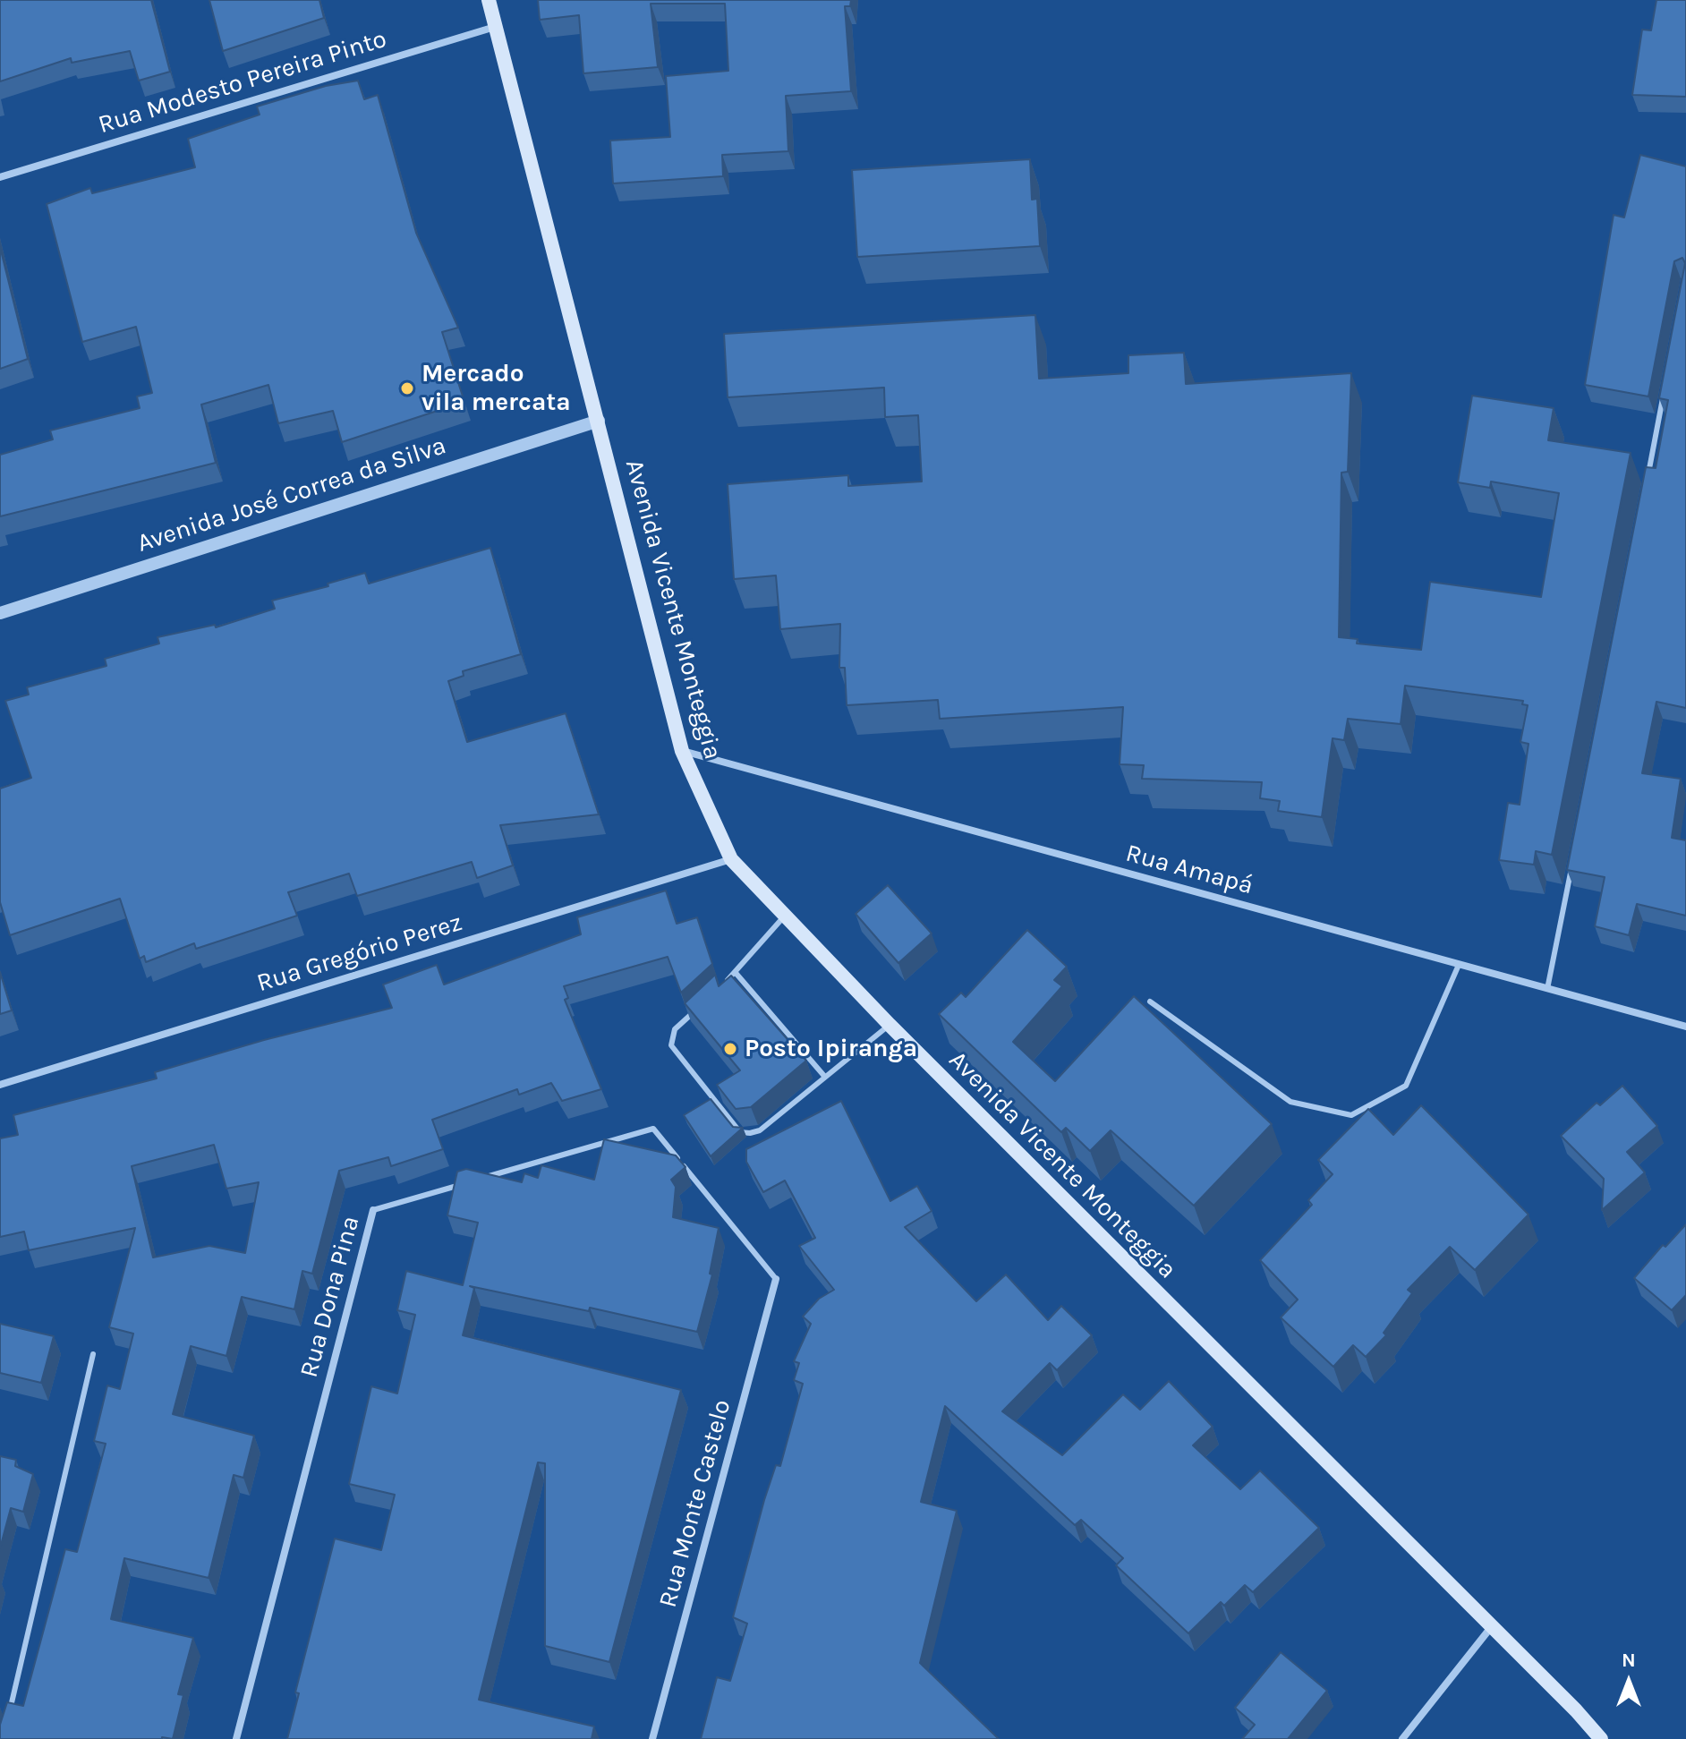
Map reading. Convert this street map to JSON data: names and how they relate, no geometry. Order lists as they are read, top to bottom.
{
  "streets": {
    "main road": ["Avenida Vicente Monteggia"],
    "street": [
      "Rua Modesto Pereira Pinto",
      "Avenida José Correa da Silva",
      "Rua Amapá",
      "Rua Gregório Perez",
      "Rua Dona Pina",
      "Rua Monte Castelo"
    ]
  },
  "crossings": [
    ["Rua Modesto Pereira Pinto", "Avenida Vicente Monteggia"],
    ["Avenida José Correa da Silva", "Avenida Vicente Monteggia"],
    ["Avenida Vicente Monteggia", "Rua Amapá"],
    ["Avenida Vicente Monteggia", "Rua Gregório Perez"]
  ],
  "places": ["Mercado vila mercata", "Posto Ipiranga"],
  "north": "top"
}
